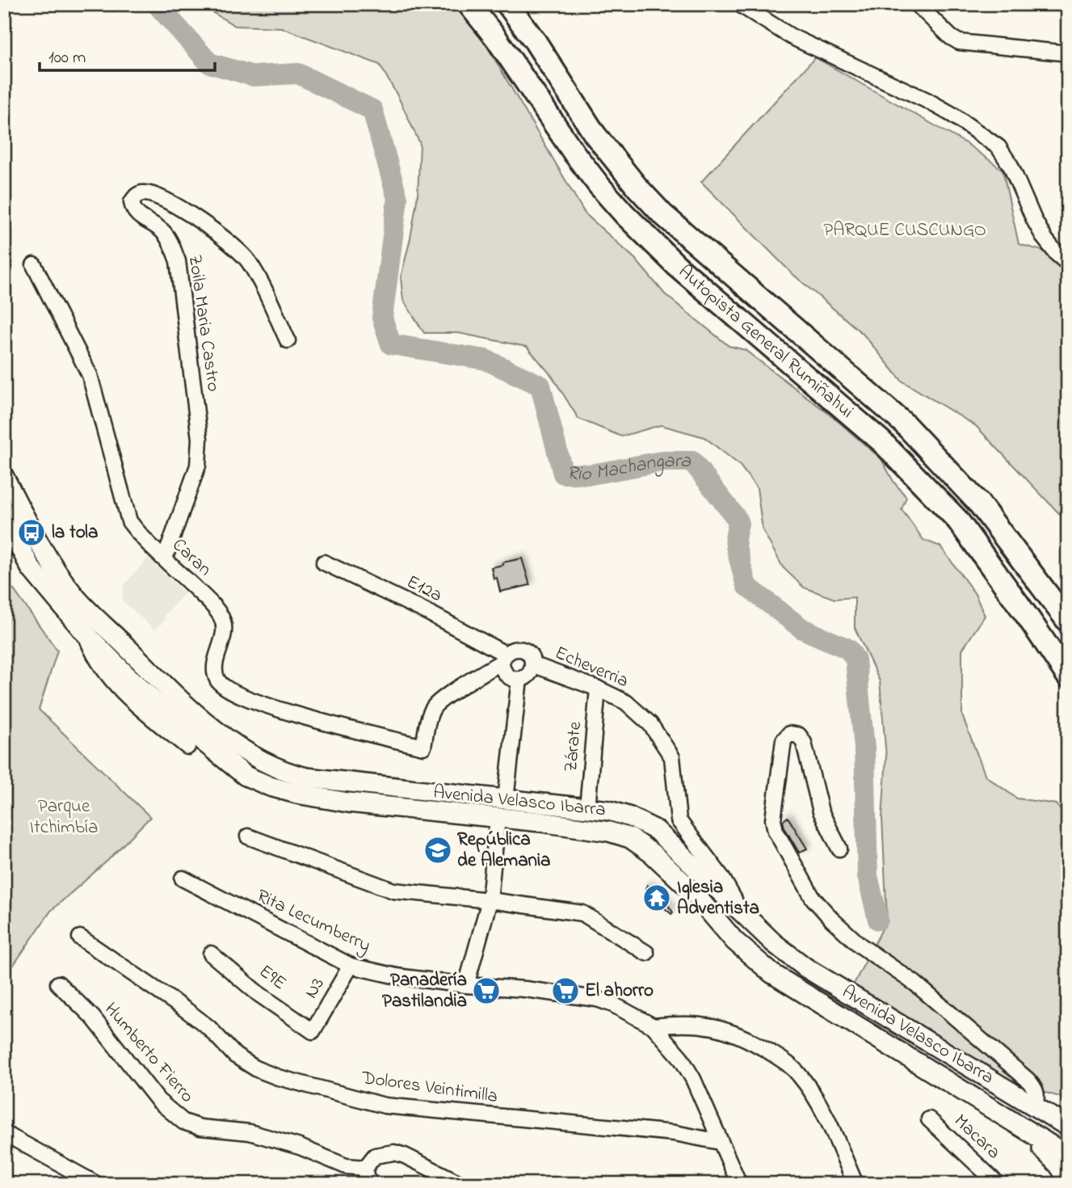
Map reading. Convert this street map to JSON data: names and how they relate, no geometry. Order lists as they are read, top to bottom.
{
  "streets": {
    "highway": ["Autopista General Rumiñahui"],
    "main road": ["Avenida Velasco Ibarra"],
    "street": [
      "Zoila Maria Castro",
      "Caran",
      "E12a",
      "Echeverria",
      "Zárate",
      "Rita Lecumberry",
      "E9E",
      "N3",
      "Humberto Fierro",
      "Dolores Veintimilla",
      "Macara"
    ]
  },
  "crossings": [
    ["Zoila Maria Castro", "Caran"],
    ["Caran", "E12a"],
    ["Caran", "Echeverria"],
    ["E12a", "Echeverria"],
    ["Echeverria", "Zárate"],
    ["Echeverria", "Avenida Velasco Ibarra"],
    ["Zárate", "Avenida Velasco Ibarra"],
    ["Rita Lecumberry", "N3"],
    ["Rita Lecumberry", "Dolores Veintimilla"],
    ["E9E", "N3"]
  ],
  "water": ["Rio Machangara"],
  "parks": ["PARQUE CUSCUNGO", "Parque Itchimbía"],
  "places": {
    "bus stop": ["la tola"],
    "school or university": ["República de Alemania"],
    "temple": ["Iglesia Adventista"],
    "supermarket": ["Panadería Pastilandia", "El ahorro"]
  },
  "scale_bar": "100 m"
}
